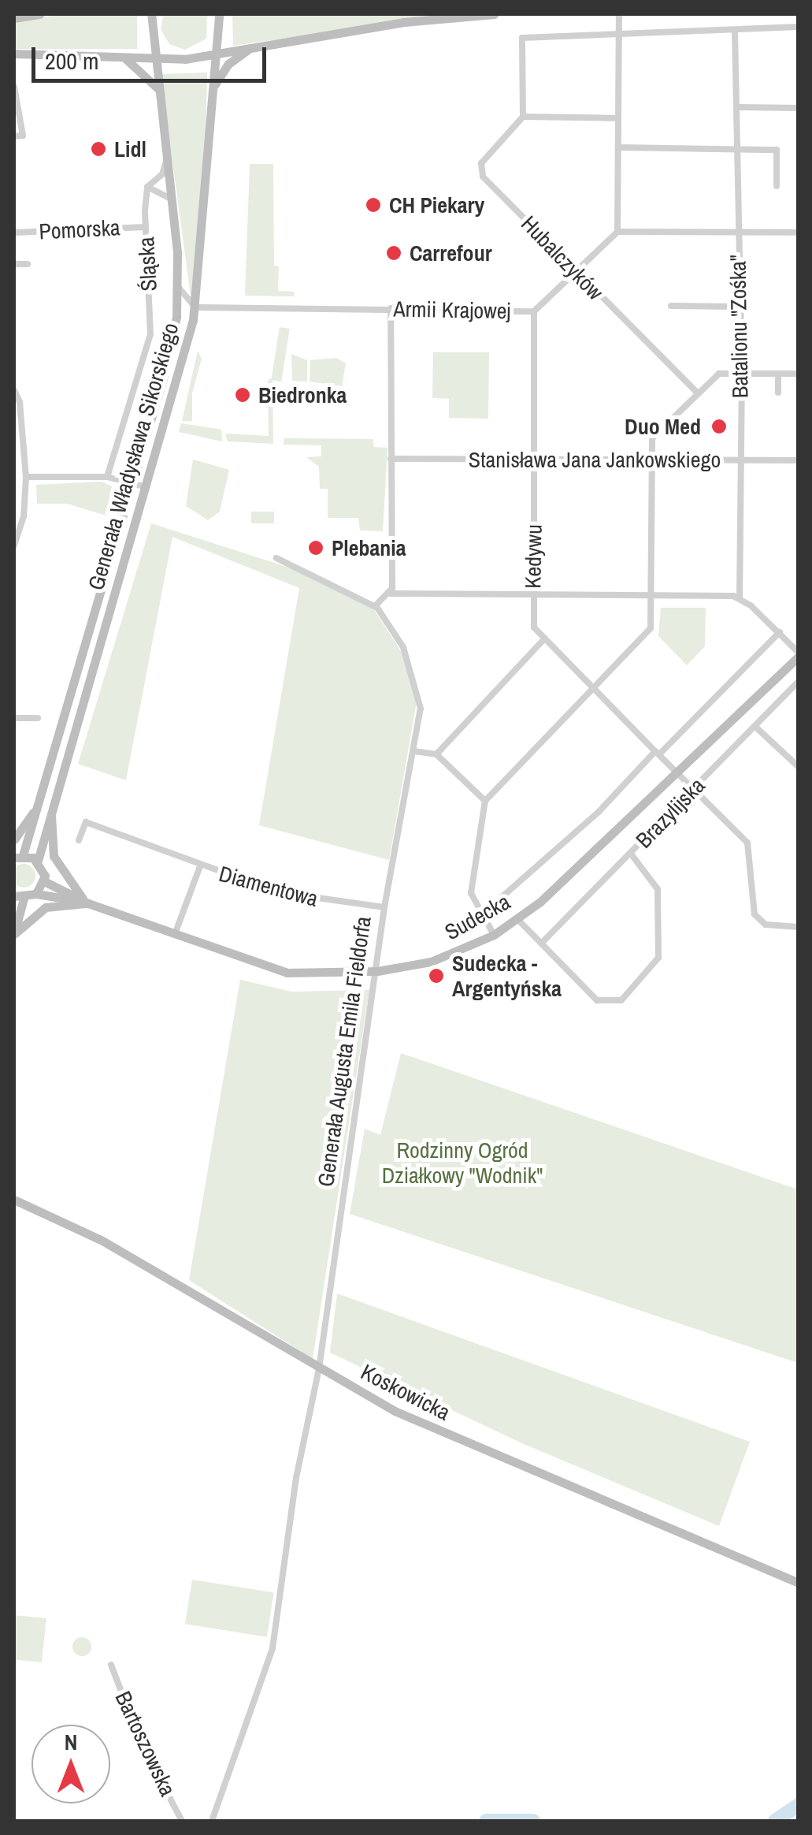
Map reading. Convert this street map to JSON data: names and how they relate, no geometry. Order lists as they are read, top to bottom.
{
  "streets": {
    "street": [
      "Pomorska",
      "Hubalczyków",
      "Śląska",
      "Armii Krajowej",
      "Batalionu \"Zośka\"",
      "Generała Władysława Sikorskiego",
      "Stanisława Jana Jankowskiego",
      "Kedywu",
      "Brazylijska",
      "Diamentowa",
      "Sudecka",
      "Generała Augusta Emila Fieldorfa",
      "Koskowicka",
      "Bartoszowska"
    ]
  },
  "crossings": [
    ["Pomorska", "Śląska"],
    ["Hubalczyków", "Armii Krajowej"],
    ["Śląska", "Generała Władysława Sikorskiego"],
    ["Armii Krajowej", "Generała Władysława Sikorskiego"],
    ["Armii Krajowej", "Kedywu"],
    ["Batalionu \"Zośka\"", "Stanisława Jana Jankowskiego"],
    ["Stanisława Jana Jankowskiego", "Kedywu"],
    ["Diamentowa", "Sudecka"],
    ["Diamentowa", "Generała Augusta Emila Fieldorfa"],
    ["Sudecka", "Generała Augusta Emila Fieldorfa"],
    ["Generała Augusta Emila Fieldorfa", "Koskowicka"]
  ],
  "parks": ["Rodzinny Ogród Działkowy \"Wodnik\""],
  "places": [
    "Lidl",
    "CH Piekary",
    "Carrefour",
    "Biedronka",
    "Duo Med",
    "Plebania",
    "Sudecka - Argentyńska"
  ],
  "scale_bar": "200 m",
  "north": "top"
}
